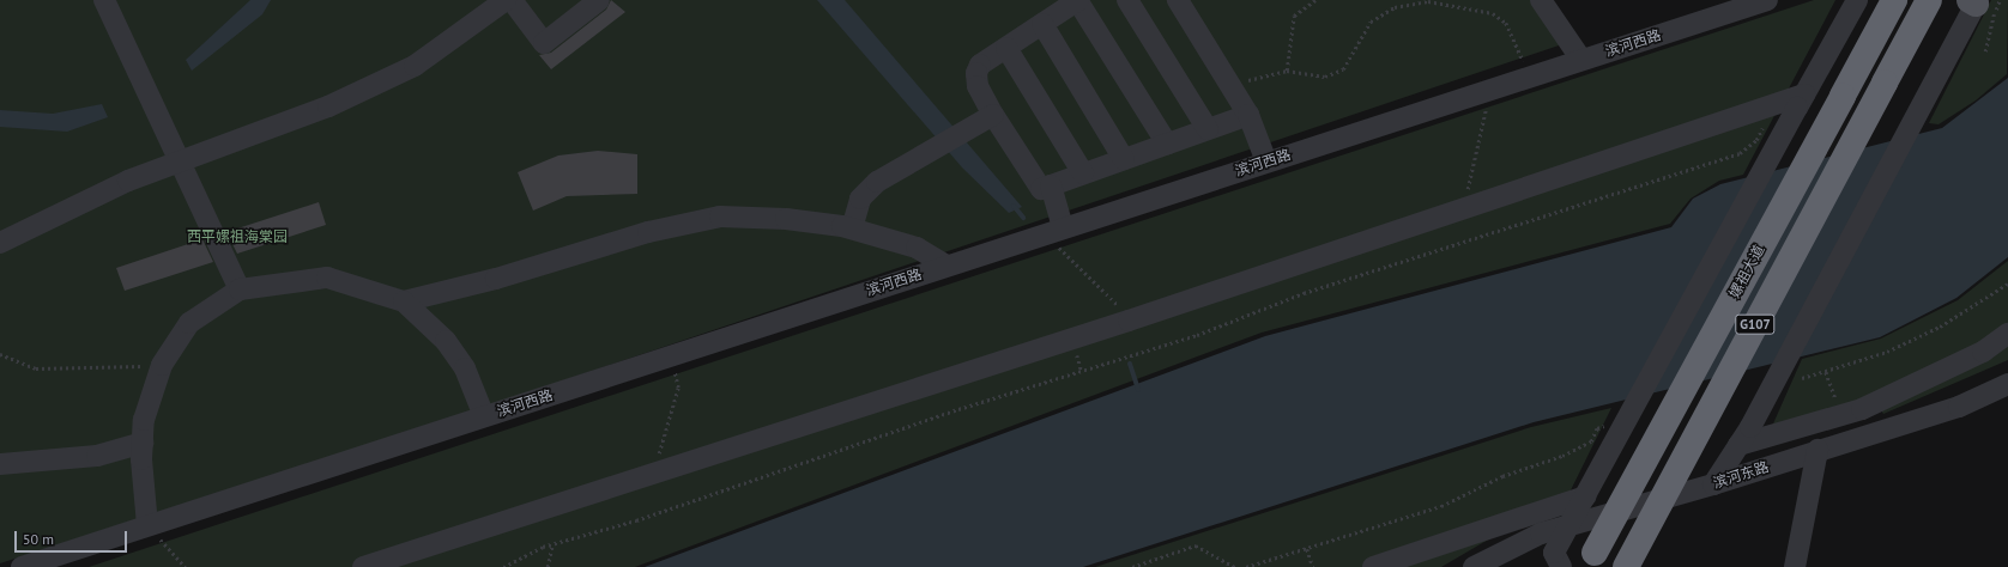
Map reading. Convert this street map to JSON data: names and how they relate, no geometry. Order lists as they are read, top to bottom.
{
  "streets": {
    "highway": ["嫘祖大道", "G107"],
    "street": ["滨河西路", "滨河东路"]
  },
  "parks": ["西平嫘祖海棠园"],
  "scale_bar": "50 m"
}
